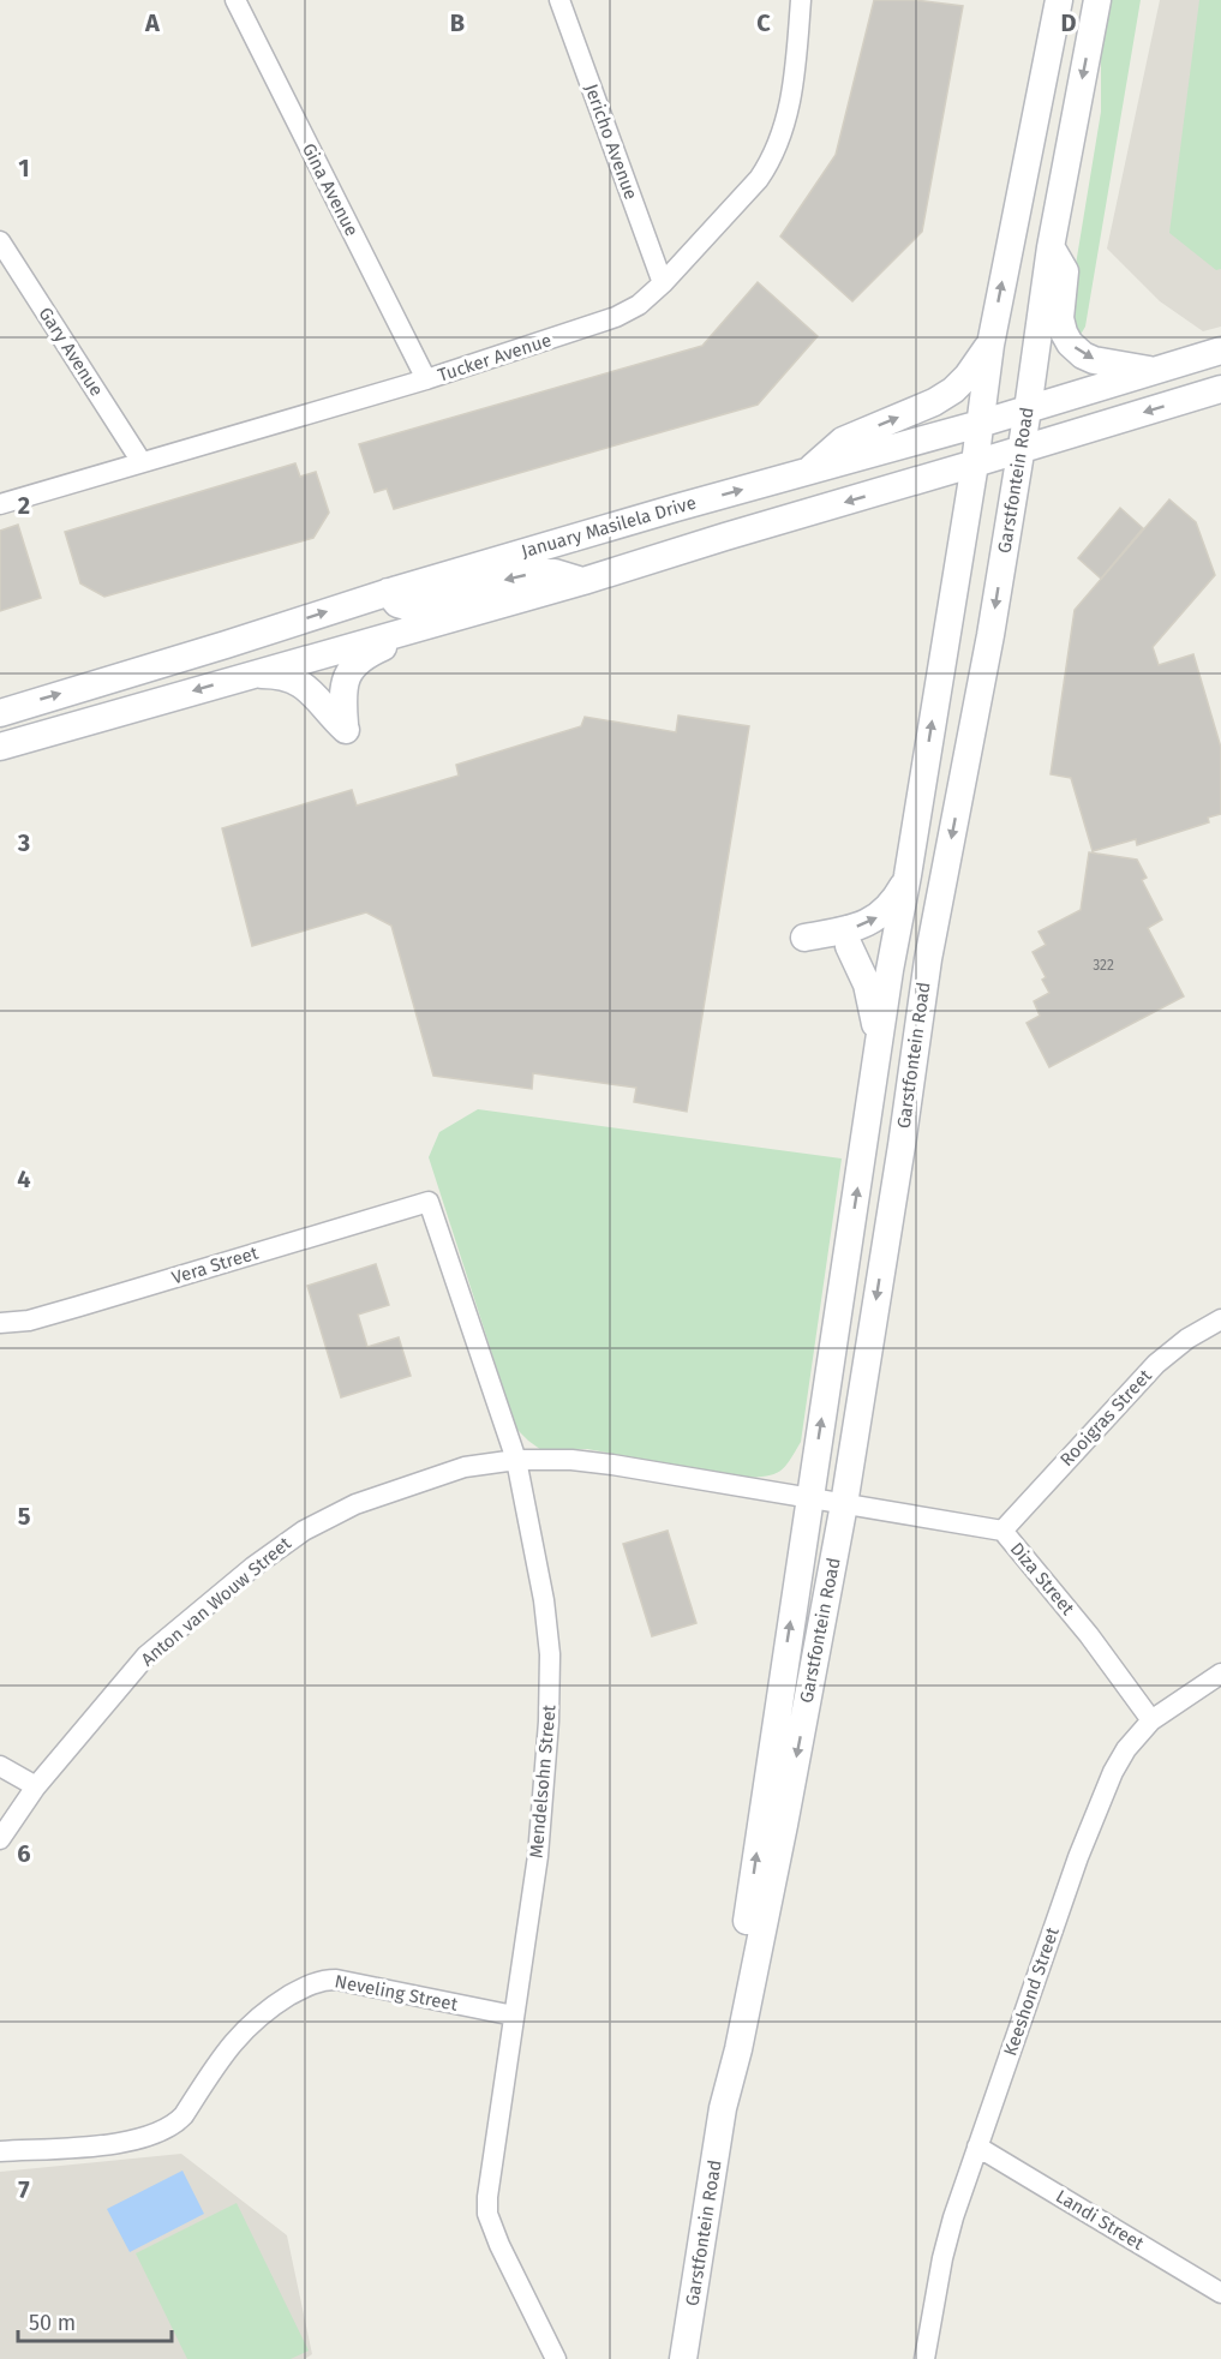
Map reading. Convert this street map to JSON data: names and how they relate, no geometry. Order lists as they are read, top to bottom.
{
  "streets": {
    "main road": ["Garstfontein Road", "January Masilela Drive"],
    "street": [
      "Jericho Avenue",
      "Gina Avenue",
      "Gary Avenue",
      "Tucker Avenue",
      "Vera Street",
      "Rooigras Street",
      "Diza Street",
      "Anton van Wouw Street",
      "Mendelsohn Street",
      "Keeshond Street",
      "Neveling Street",
      "Landi Street"
    ]
  },
  "crossings": [
    ["Jericho Avenue", "Tucker Avenue"],
    ["Gina Avenue", "Tucker Avenue"],
    ["Gary Avenue", "Tucker Avenue"],
    ["Garstfontein Road", "January Masilela Drive"],
    ["Garstfontein Road", "Diza Street"],
    ["Garstfontein Road", "Anton van Wouw Street"],
    ["Vera Street", "Mendelsohn Street"],
    ["Rooigras Street", "Diza Street"],
    ["Diza Street", "Anton van Wouw Street"],
    ["Diza Street", "Keeshond Street"],
    ["Anton van Wouw Street", "Mendelsohn Street"],
    ["Mendelsohn Street", "Neveling Street"],
    ["Keeshond Street", "Landi Street"]
  ],
  "house_numbers": ["322"],
  "scale_bar": "50 m",
  "grid": {
    "columns": [
      "A",
      "B",
      "C",
      "D"
    ],
    "rows": [
      "1",
      "2",
      "3",
      "4",
      "5",
      "6",
      "7"
    ]
  }
}
